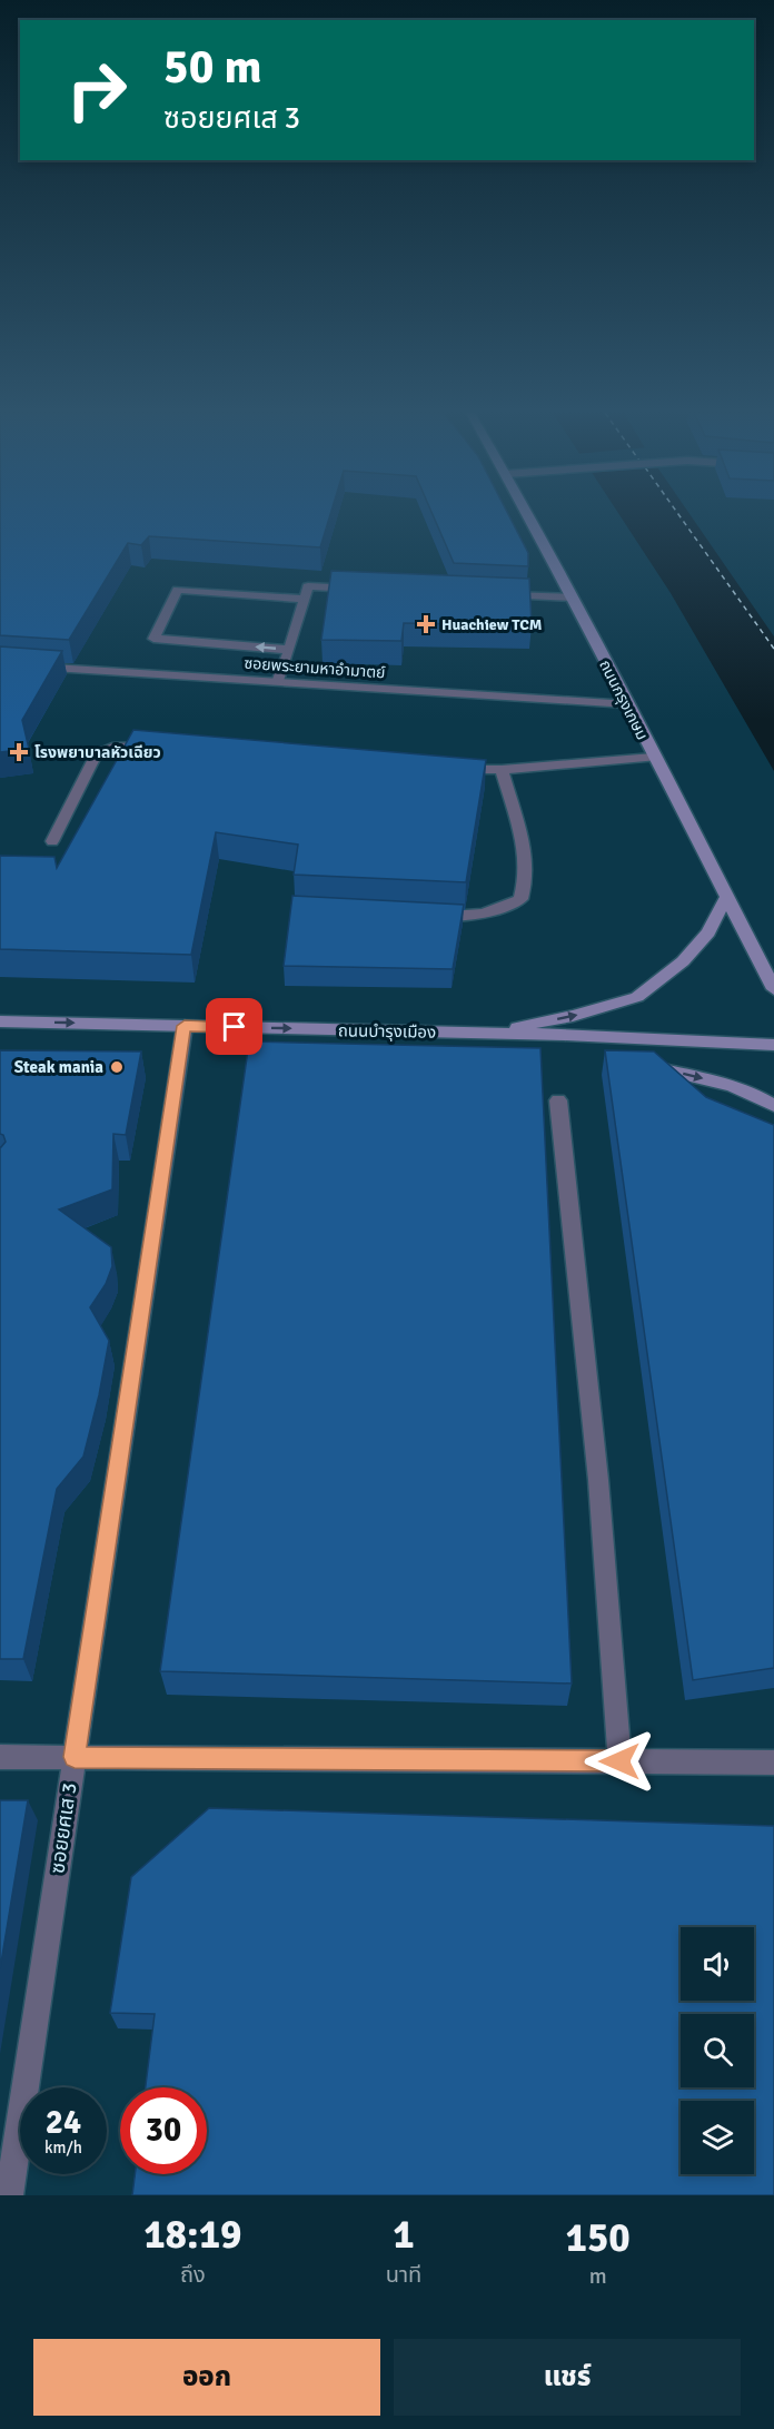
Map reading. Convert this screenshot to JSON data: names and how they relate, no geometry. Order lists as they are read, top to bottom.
{
  "streets": {
    "main road": ["ถนนกรุงเกษม", "ถนนบำรุงเมือง"],
    "street": ["ซอยพระยามหาอำมาตย์", "ซอยยศเส 3"]
  },
  "crossings": [
    ["ซอยพระยามหาอำมาตย์", "ถนนกรุงเกษม"],
    ["ถนนบำรุงเมือง", "ซอยยศเส 3"]
  ],
  "one_way": ["ถนนบำรุงเมือง"],
  "places": {
    "health": ["Huachiew TCM", "โรงพยาบาลหัวเฉียว"],
    "other": ["Steak mania"]
  },
  "page": {
    "turn": ["50 m", "ซอยยศเส 3"],
    "speed": "24 km/h",
    "limit": "30",
    "eta": [
      "18:19",
      "ถึง",
      "1",
      "นาที",
      "150",
      "m"
    ],
    "buttons": ["ออก", "แชร์"]
  }
}
